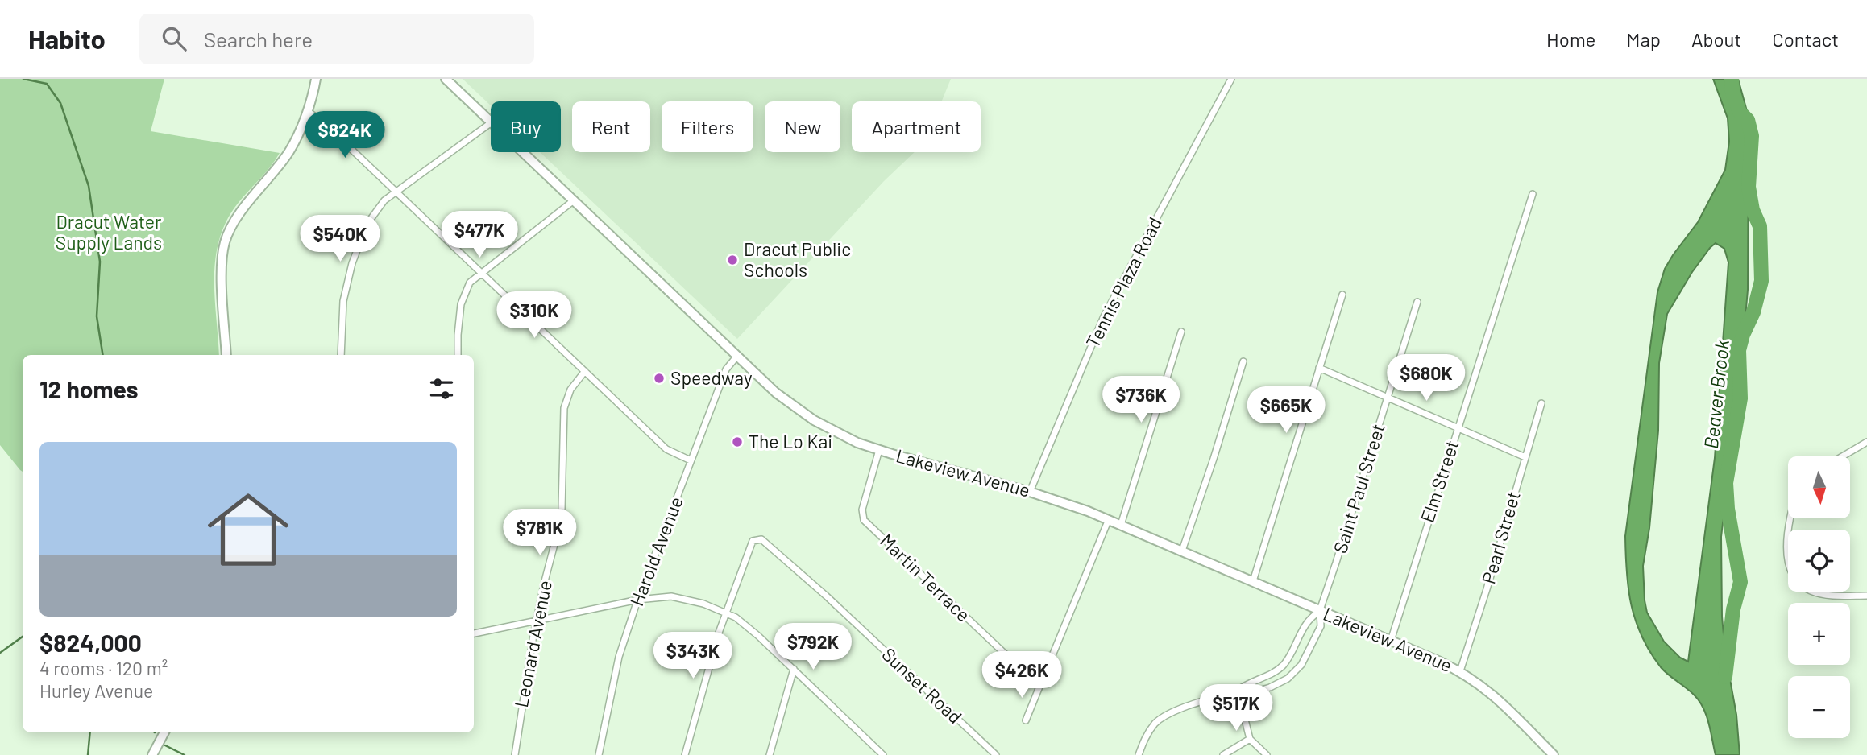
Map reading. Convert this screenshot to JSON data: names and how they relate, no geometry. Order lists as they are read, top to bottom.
{
  "streets": {
    "main road": ["Lakeview Avenue"],
    "street": [
      "Tennis Plaza Road",
      "Elm Street",
      "Saint Paul Street",
      "Pearl Street",
      "Harold Avenue",
      "Martin Terrace",
      "Leonard Avenue",
      "Sunset Road"
    ]
  },
  "crossings": [
    ["Tennis Plaza Road", "Lakeview Avenue"],
    ["Lakeview Avenue", "Elm Street"],
    ["Lakeview Avenue", "Saint Paul Street"],
    ["Lakeview Avenue", "Pearl Street"],
    ["Lakeview Avenue", "Harold Avenue"],
    ["Lakeview Avenue", "Martin Terrace"]
  ],
  "water": ["Beaver Brook"],
  "parks": ["Dracut Water Supply Lands"],
  "places": ["Dracut Public Schools", "Speedway", "The Lo Kai"],
  "north": "bottom",
  "page": {
    "header": "Habito",
    "search": "Search here",
    "nav": [
      "Home",
      "Map",
      "About",
      "Contact"
    ],
    "chip": [
      "Buy",
      "Rent",
      "Filters",
      "New",
      "Apartment"
    ],
    "price": [
      "$824K",
      "$477K",
      "$540K",
      "$310K",
      "$680K",
      "$736K",
      "$665K",
      "$781K",
      "$792K",
      "$343K",
      "$426K",
      "$517K"
    ],
    "heading": "12 homes",
    "list": [
      {
        "name": "$824,000",
        "note": "4 rooms · 120 m² · Hurley Avenue"
      }
    ],
    "map_buttons": ["+", "−"]
  }
}
